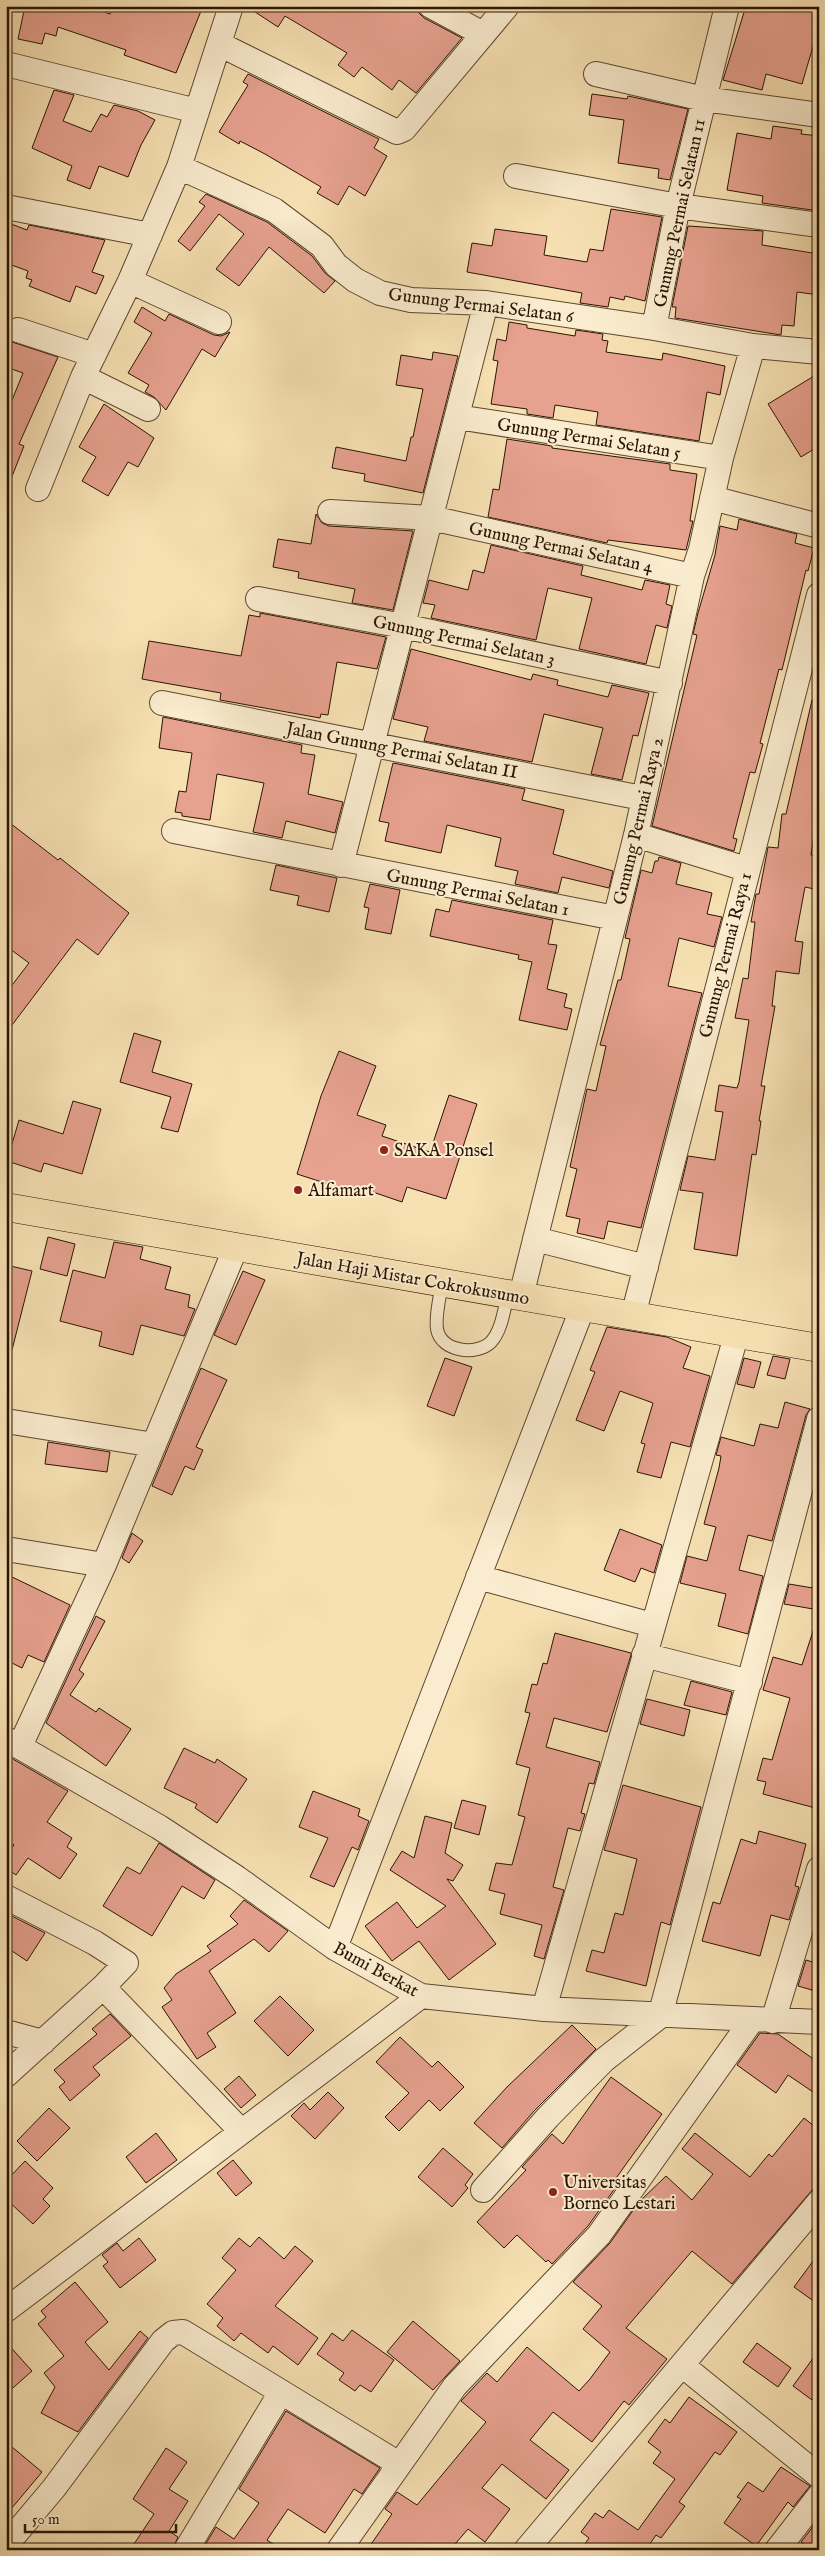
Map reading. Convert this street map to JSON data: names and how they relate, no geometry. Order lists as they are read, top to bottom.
{
  "streets": {
    "main road": ["Jalan Haji Mistar Cokrokusumo"],
    "street": [
      "Gunung Permai Selatan 11",
      "Gunung Permai Selatan 6",
      "Gunung Permai Selatan 5",
      "Gunung Permai Selatan 4",
      "Gunung Permai Selatan 3",
      "Jalan Gunung Permai Selatan II",
      "Gunung Permai Raya 2",
      "Gunung Permai Selatan 1",
      "Gunung Permai Raya 1",
      "Bumi Berkat"
    ]
  },
  "crossings": [
    ["Gunung Permai Selatan 11", "Gunung Permai Selatan 6"],
    ["Gunung Permai Selatan 6", "Gunung Permai Raya 2"],
    ["Gunung Permai Selatan 5", "Gunung Permai Raya 2"],
    ["Gunung Permai Selatan 4", "Gunung Permai Raya 2"],
    ["Gunung Permai Selatan 3", "Gunung Permai Raya 2"],
    ["Jalan Gunung Permai Selatan II", "Gunung Permai Raya 2"],
    ["Gunung Permai Raya 2", "Gunung Permai Selatan 1"],
    ["Gunung Permai Raya 2", "Jalan Haji Mistar Cokrokusumo"],
    ["Gunung Permai Raya 1", "Jalan Haji Mistar Cokrokusumo"]
  ],
  "places": ["SAKA Ponsel", "Alfamart", "Universitas Borneo Lestari"],
  "scale_bar": "50 m"
}
